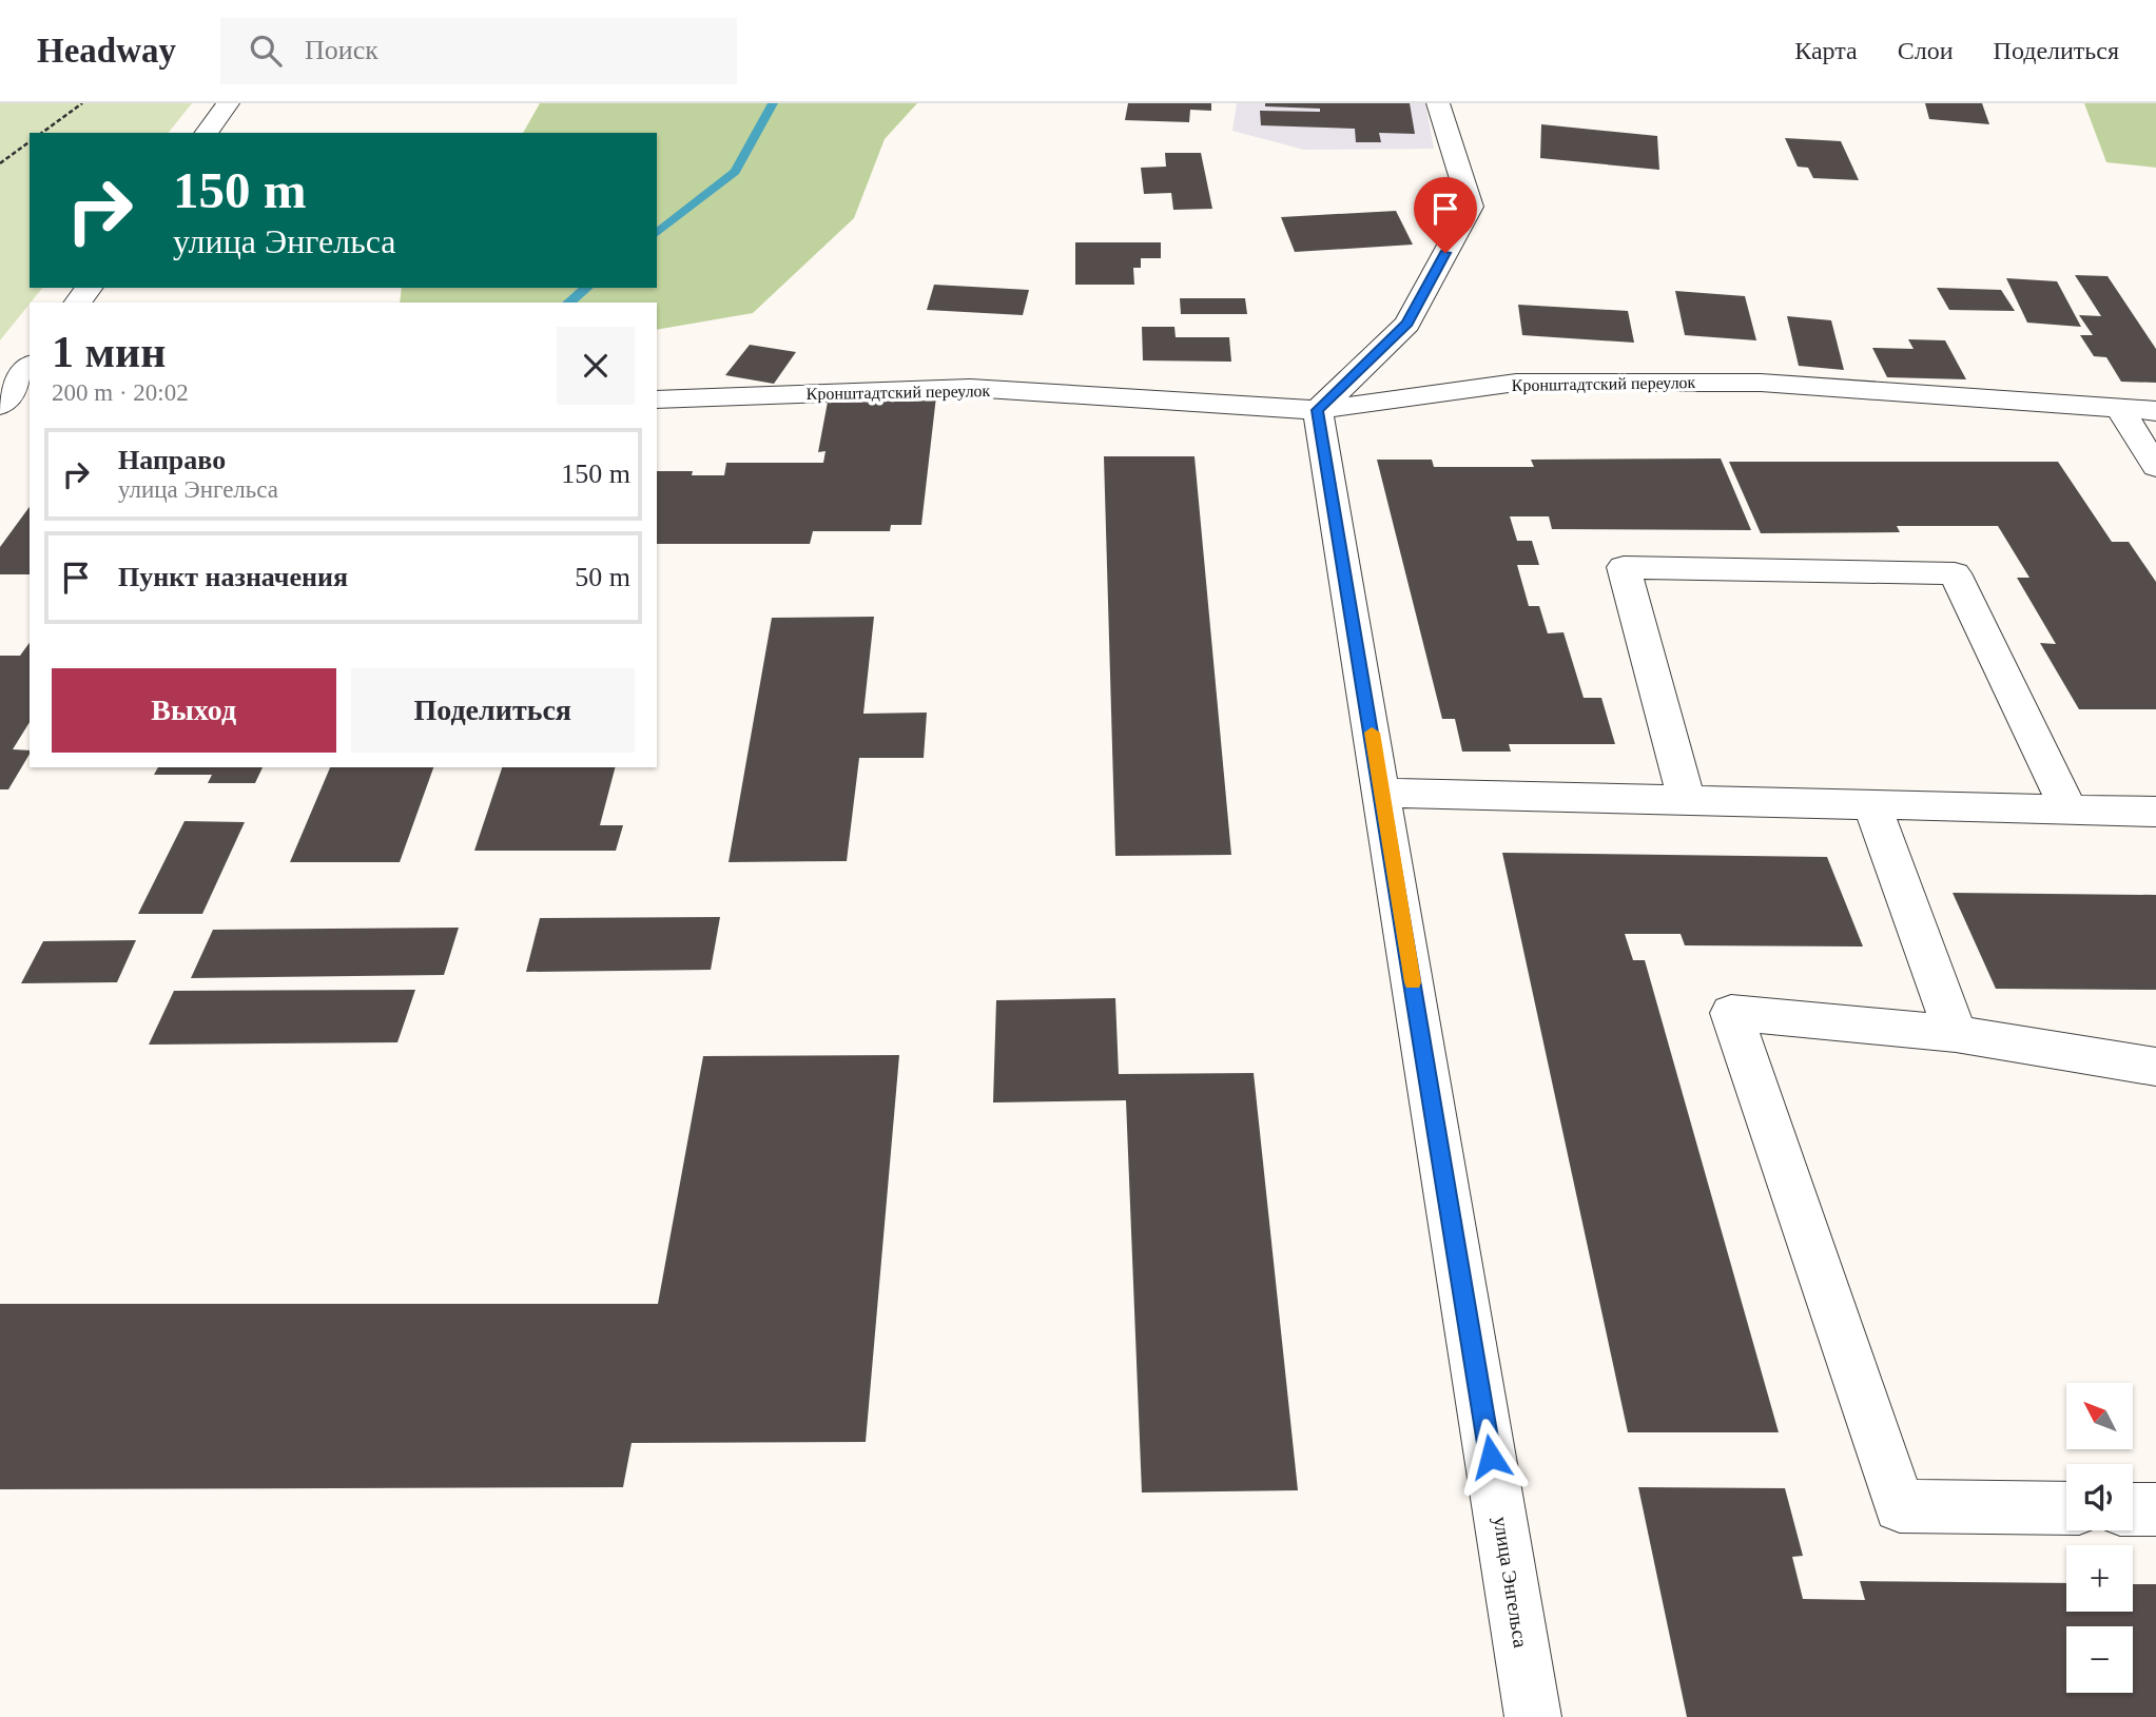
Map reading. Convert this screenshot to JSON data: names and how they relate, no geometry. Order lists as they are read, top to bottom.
{
  "streets": {
    "street": ["Кронштадтский переулок", "улица Энгельса"]
  },
  "crossings": [
    ["Кронштадтский переулок", "улица Энгельса"]
  ],
  "north": "top left",
  "page": {
    "header": "Headway",
    "search": "Поиск",
    "nav": ["Карта", "Слои", "Поделиться"],
    "turn": ["150 m", "улица Энгельса"],
    "heading": ["1 мин", "200 m · 20:02"],
    "list": [
      {
        "name": "Направо",
        "note": "улица Энгельса",
        "value": "150 m"
      },
      {
        "name": "Пункт назначения",
        "value": "50 m"
      }
    ],
    "buttons": ["Выход", "Поделиться"],
    "map_buttons": ["+", "−"]
  }
}
